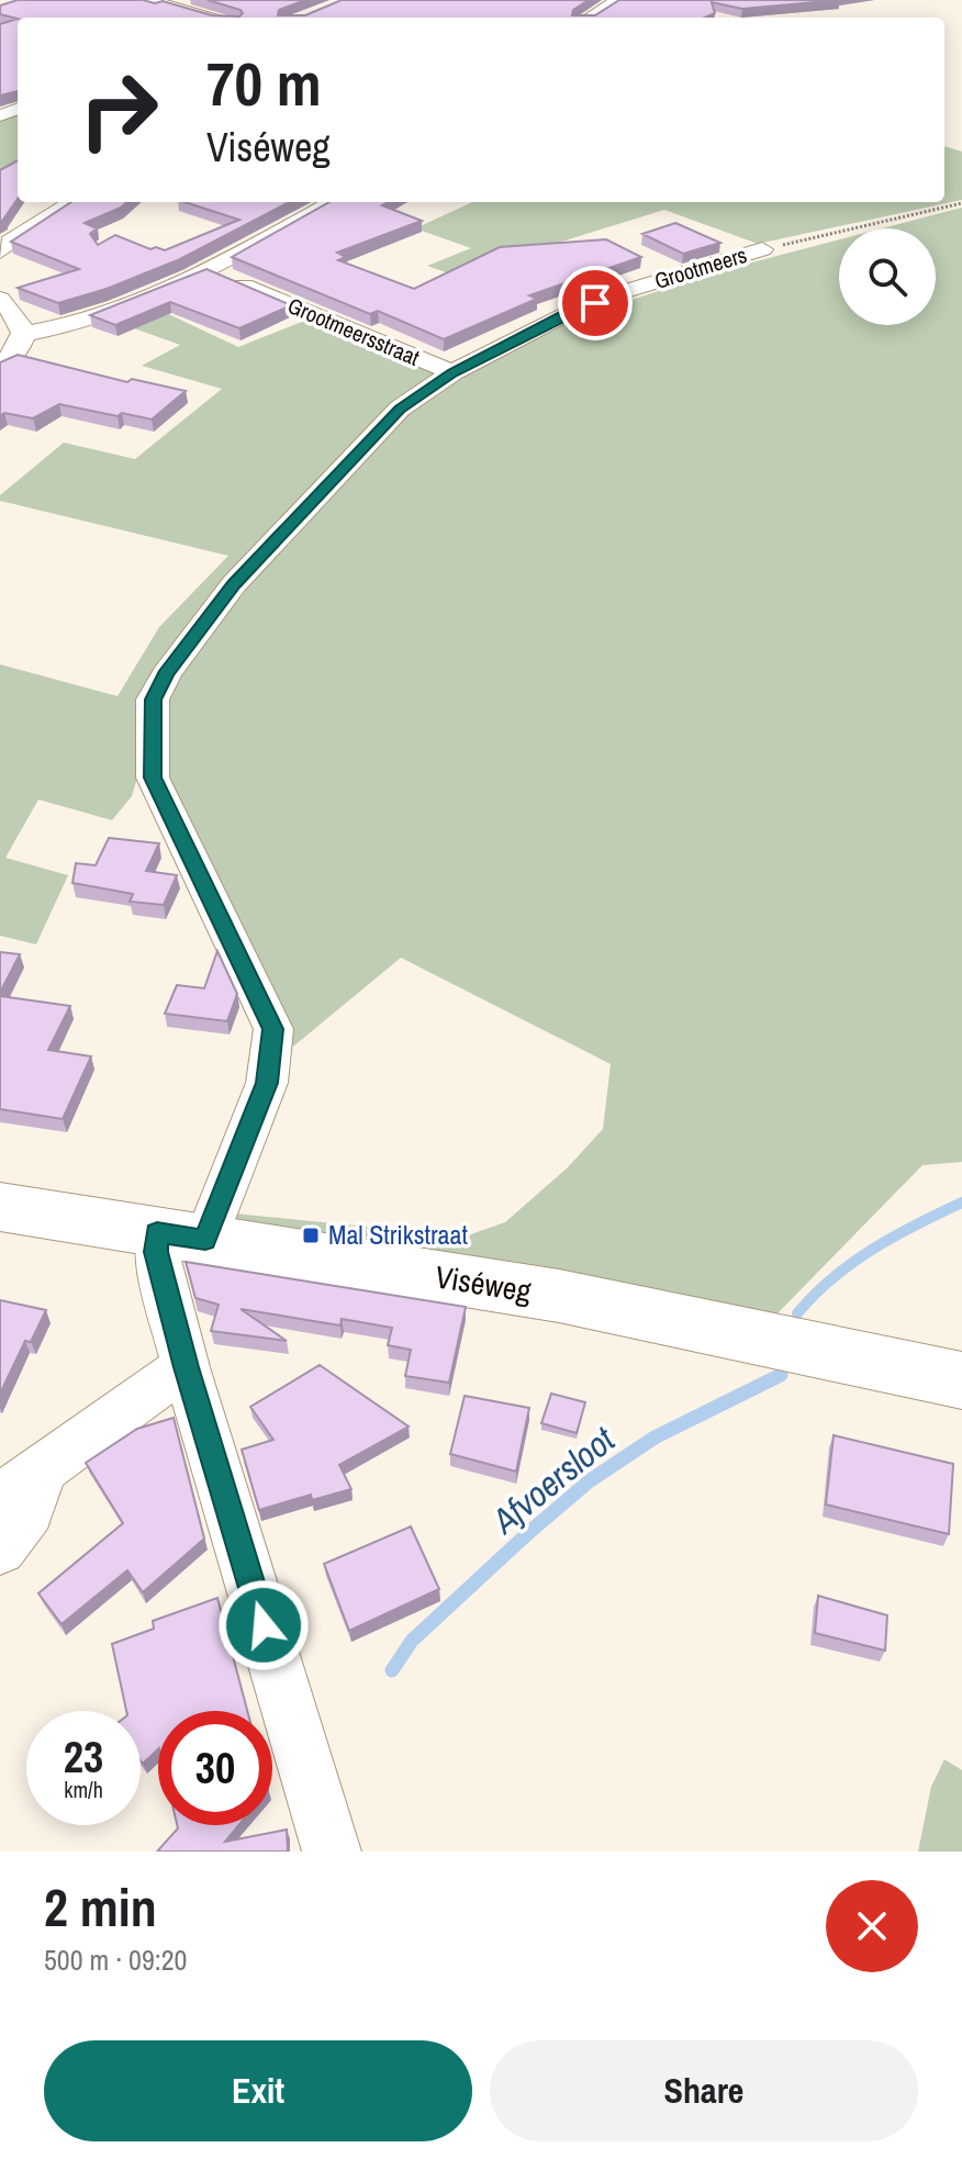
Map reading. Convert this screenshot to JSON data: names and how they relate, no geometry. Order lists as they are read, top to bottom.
{
  "streets": {
    "main road": ["Viséweg"],
    "street": ["Grootmeers", "Grootmeersstraat"]
  },
  "crossings": [
    ["Grootmeers", "Grootmeersstraat"],
    ["Grootmeers", "Viséweg"]
  ],
  "water": ["Afvoersloot"],
  "places": {
    "transit": ["Mal Strikstraat"]
  },
  "page": {
    "turn": ["70 m", "Viséweg"],
    "speed": "23 km/h",
    "limit": "30",
    "heading": ["2 min", "500 m · 09:20"],
    "buttons": ["Exit", "Share"]
  }
}
